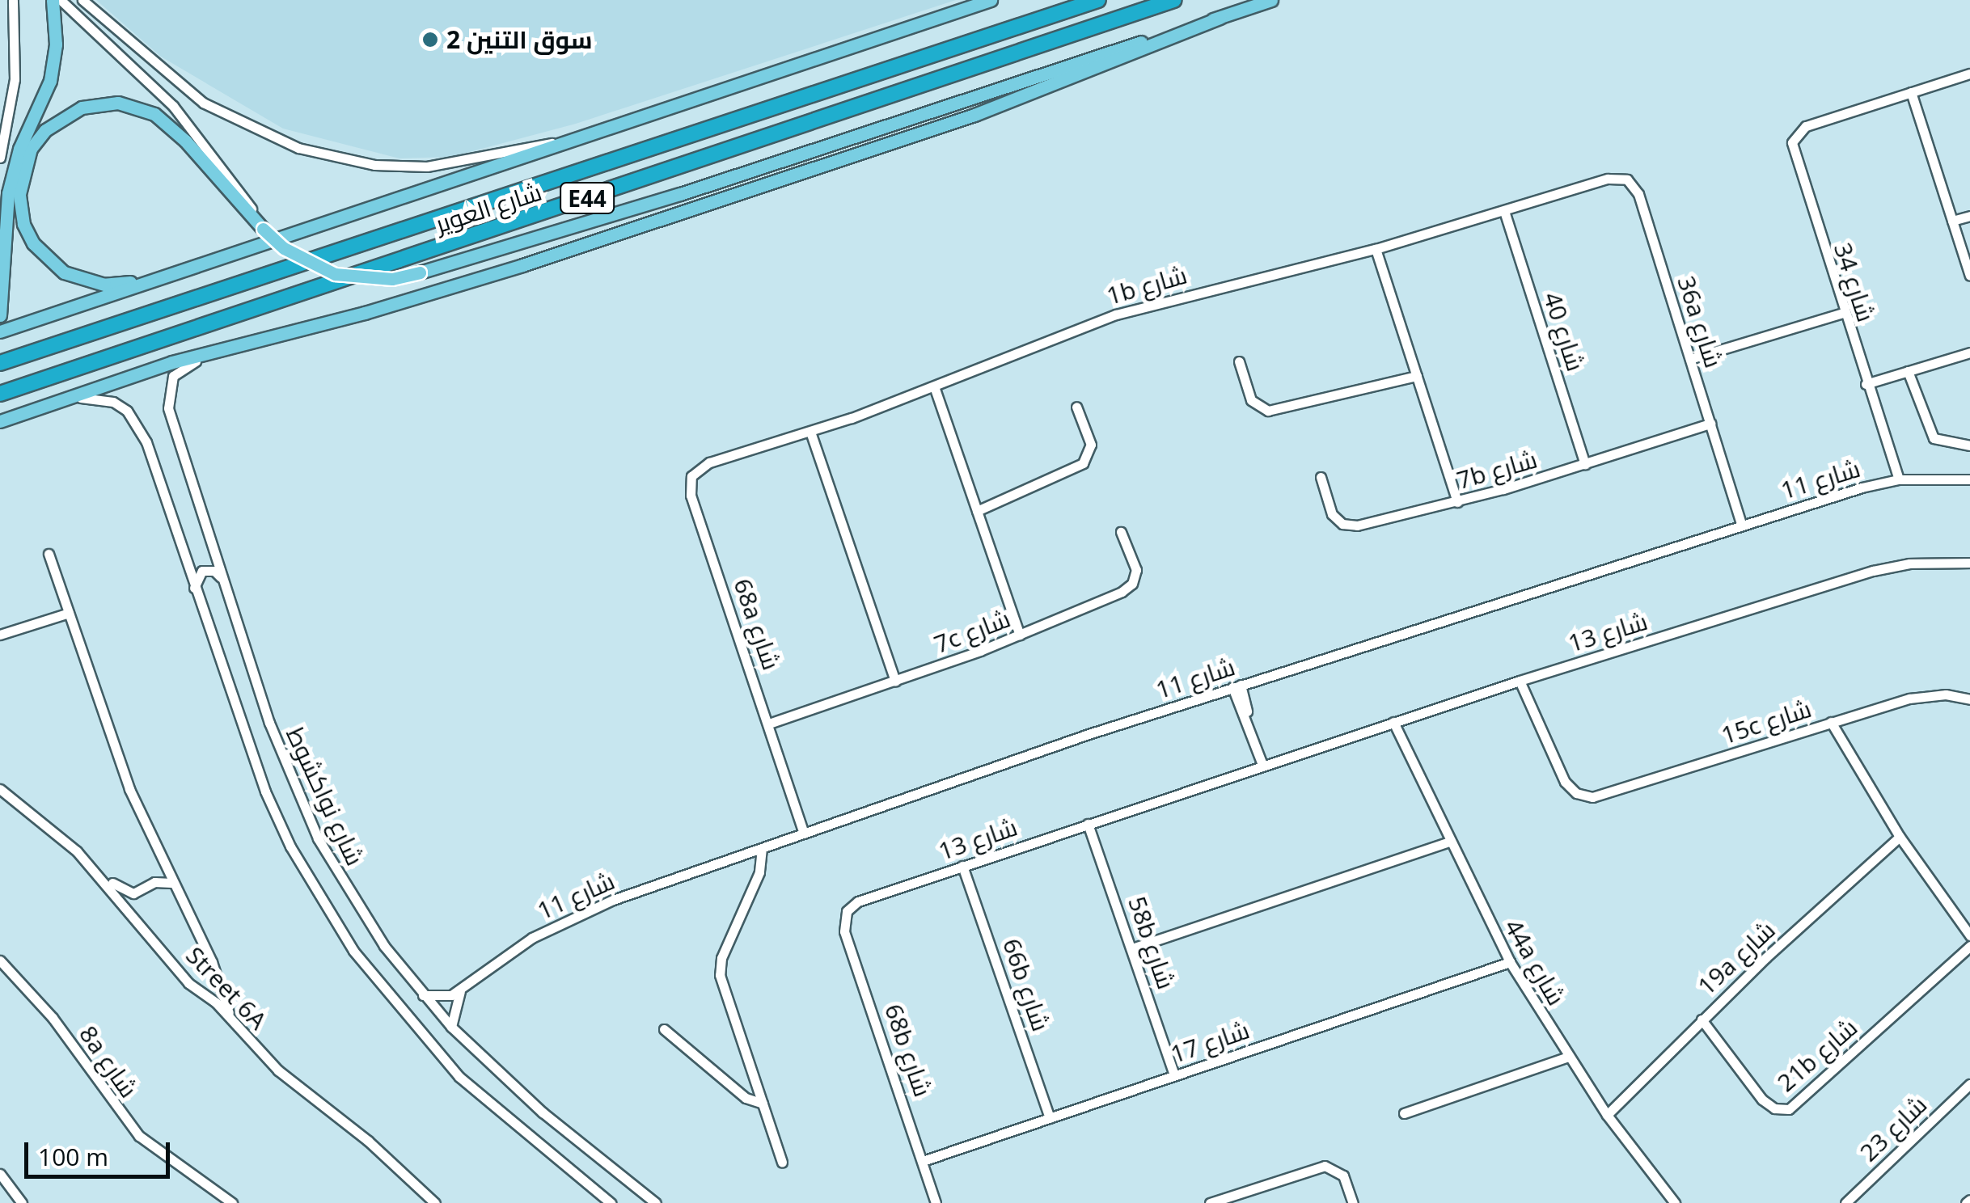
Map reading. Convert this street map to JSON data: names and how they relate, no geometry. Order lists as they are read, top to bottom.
{
  "streets": {
    "highway": ["E44", "شارع العوير"],
    "street": [
      "شارع 34",
      "1b شارع",
      "36a شارع",
      "شارع 40",
      "7b شارع",
      "شارع 11",
      "68a شارع",
      "7c شارع",
      "شارع 13",
      "15c شارع",
      "شارع نواكشوط",
      "58b شارع",
      "19a شارع",
      "44a شارع",
      "66b شارع",
      "Street 6A",
      "شارع 17",
      "68b شارع",
      "21b شارع",
      "8a شارع",
      "شارع 23"
    ]
  },
  "crossings": [
    ["شارع 34", "شارع 11"],
    ["1b شارع", "36a شارع"],
    ["1b شارع", "شارع 40"],
    ["1b شارع", "68a شارع"],
    ["36a شارع", "7b شارع"],
    ["36a شارع", "شارع 11"],
    ["شارع 40", "7b شارع"],
    ["شارع 11", "68a شارع"],
    ["شارع 11", "شارع نواكشوط"],
    ["68a شارع", "7c شارع"],
    ["شارع 13", "15c شارع"],
    ["شارع 13", "58b شارع"],
    ["شارع 13", "44a شارع"],
    ["شارع 13", "66b شارع"],
    ["شارع 13", "68b شارع"],
    ["58b شارع", "شارع 17"],
    ["19a شارع", "44a شارع"],
    ["19a شارع", "21b شارع"],
    ["44a شارع", "شارع 17"],
    ["66b شارع", "شارع 17"],
    ["شارع 17", "68b شارع"]
  ],
  "places": ["سوق التنين 2"],
  "scale_bar": "100 m"
}
